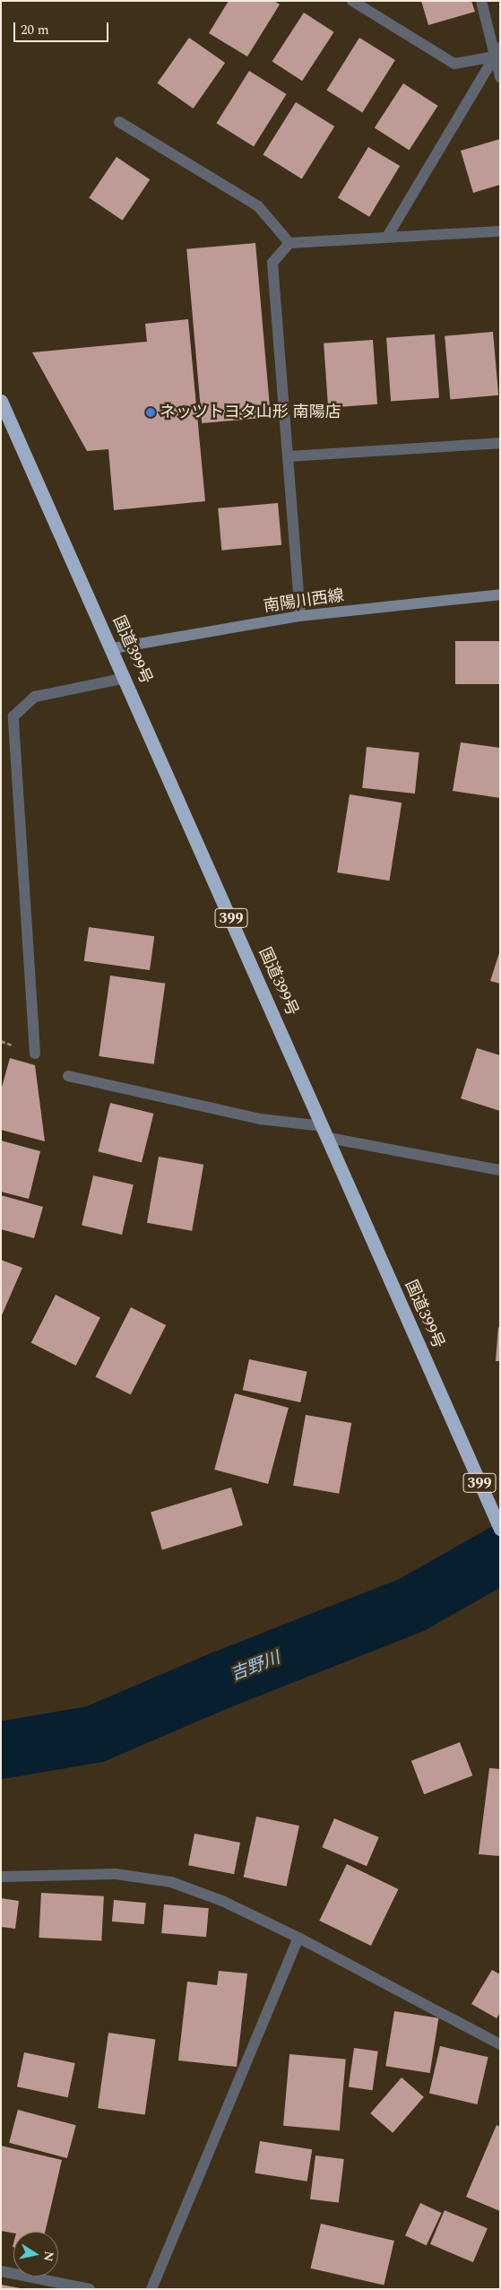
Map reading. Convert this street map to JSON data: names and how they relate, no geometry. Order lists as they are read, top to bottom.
{
  "streets": {
    "highway": ["国道399号", "399"],
    "main road": ["南陽川西線"]
  },
  "crossings": [
    ["南陽川西線", "国道399号"]
  ],
  "water": ["吉野川"],
  "places": ["ネッツトヨタ山形 南陽店"],
  "scale_bar": "20 m",
  "north": "right"
}
